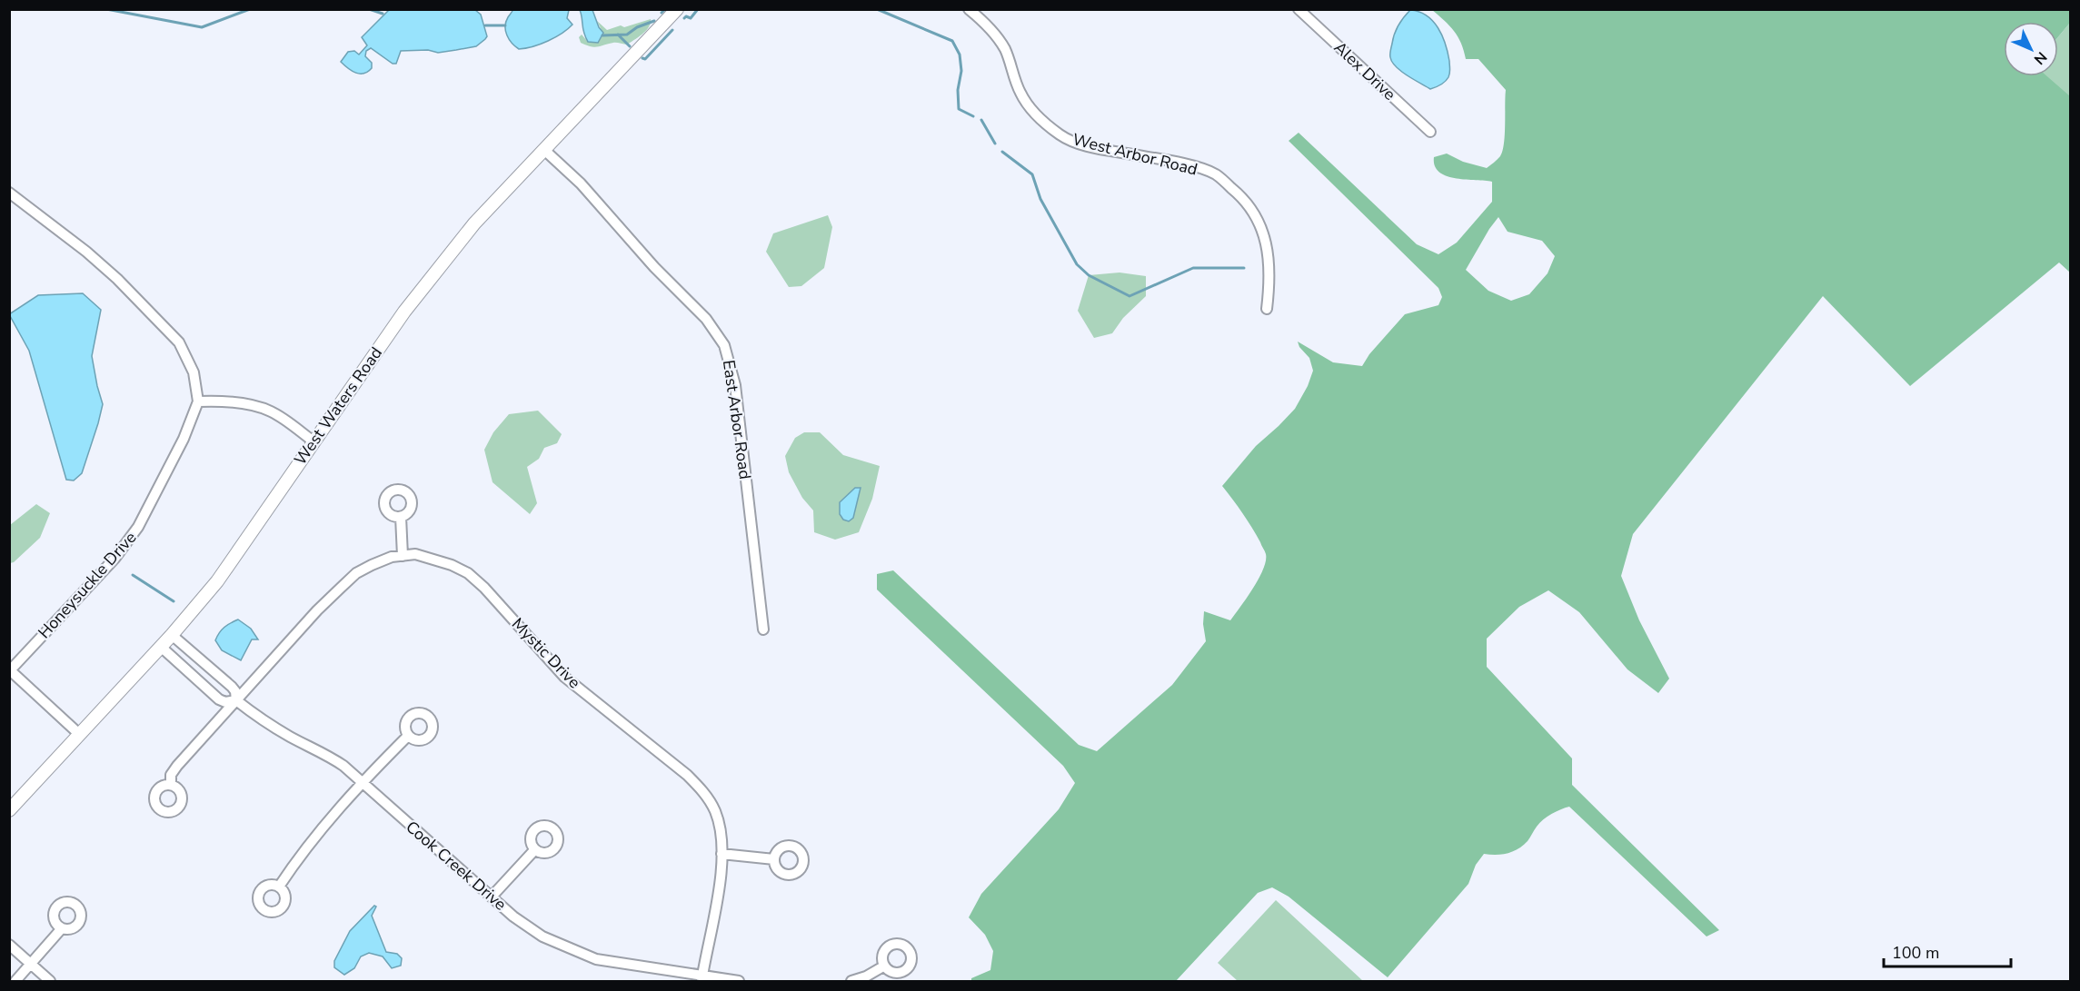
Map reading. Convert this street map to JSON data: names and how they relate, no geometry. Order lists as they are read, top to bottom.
{
  "streets": {
    "street": [
      "Alex Drive",
      "West Arbor Road",
      "West Waters Road",
      "East Arbor Road",
      "Honeysuckle Drive",
      "Mystic Drive",
      "Cook Creek Drive"
    ]
  },
  "crossings": [
    ["West Waters Road", "East Arbor Road"],
    ["West Waters Road", "Cook Creek Drive"],
    ["Mystic Drive", "Cook Creek Drive"]
  ],
  "scale_bar": "100 m",
  "north": "bottom right"
}
